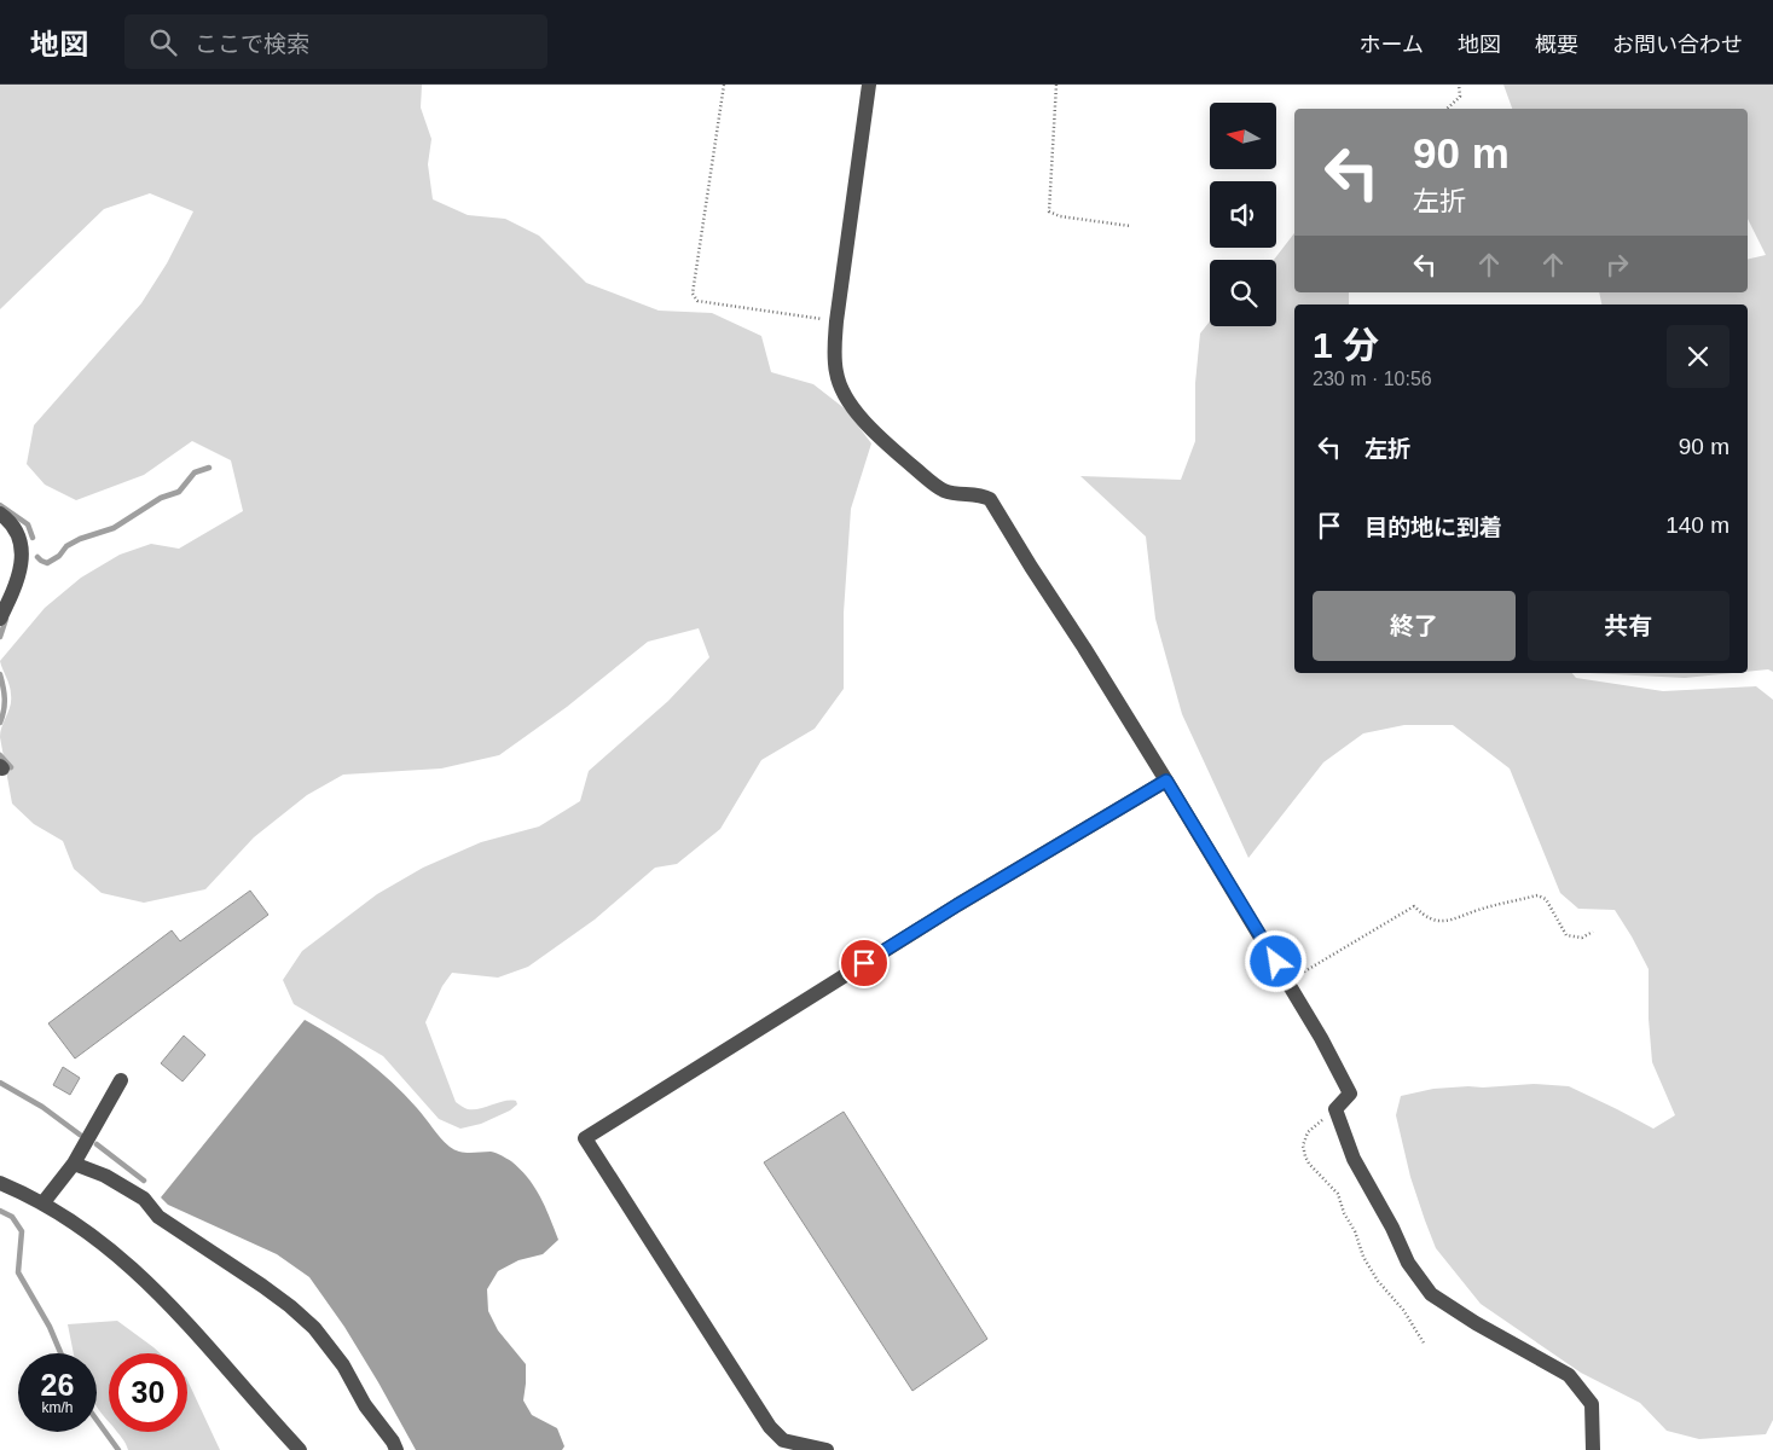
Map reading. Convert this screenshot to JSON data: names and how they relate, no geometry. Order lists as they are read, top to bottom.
{
  "north": "left",
  "page": {
    "header": "地図",
    "search": "ここで検索",
    "nav": [
      "ホーム",
      "地図",
      "概要",
      "お問い合わせ"
    ],
    "turn": ["90 m", "左折"],
    "heading": ["1 分", "230 m · 10:56"],
    "list": [
      {
        "name": "左折",
        "value": "90 m"
      },
      {
        "name": "目的地に到着",
        "value": "140 m"
      }
    ],
    "buttons": ["終了", "共有"],
    "speed": "26 km/h",
    "limit": "30"
  }
}
